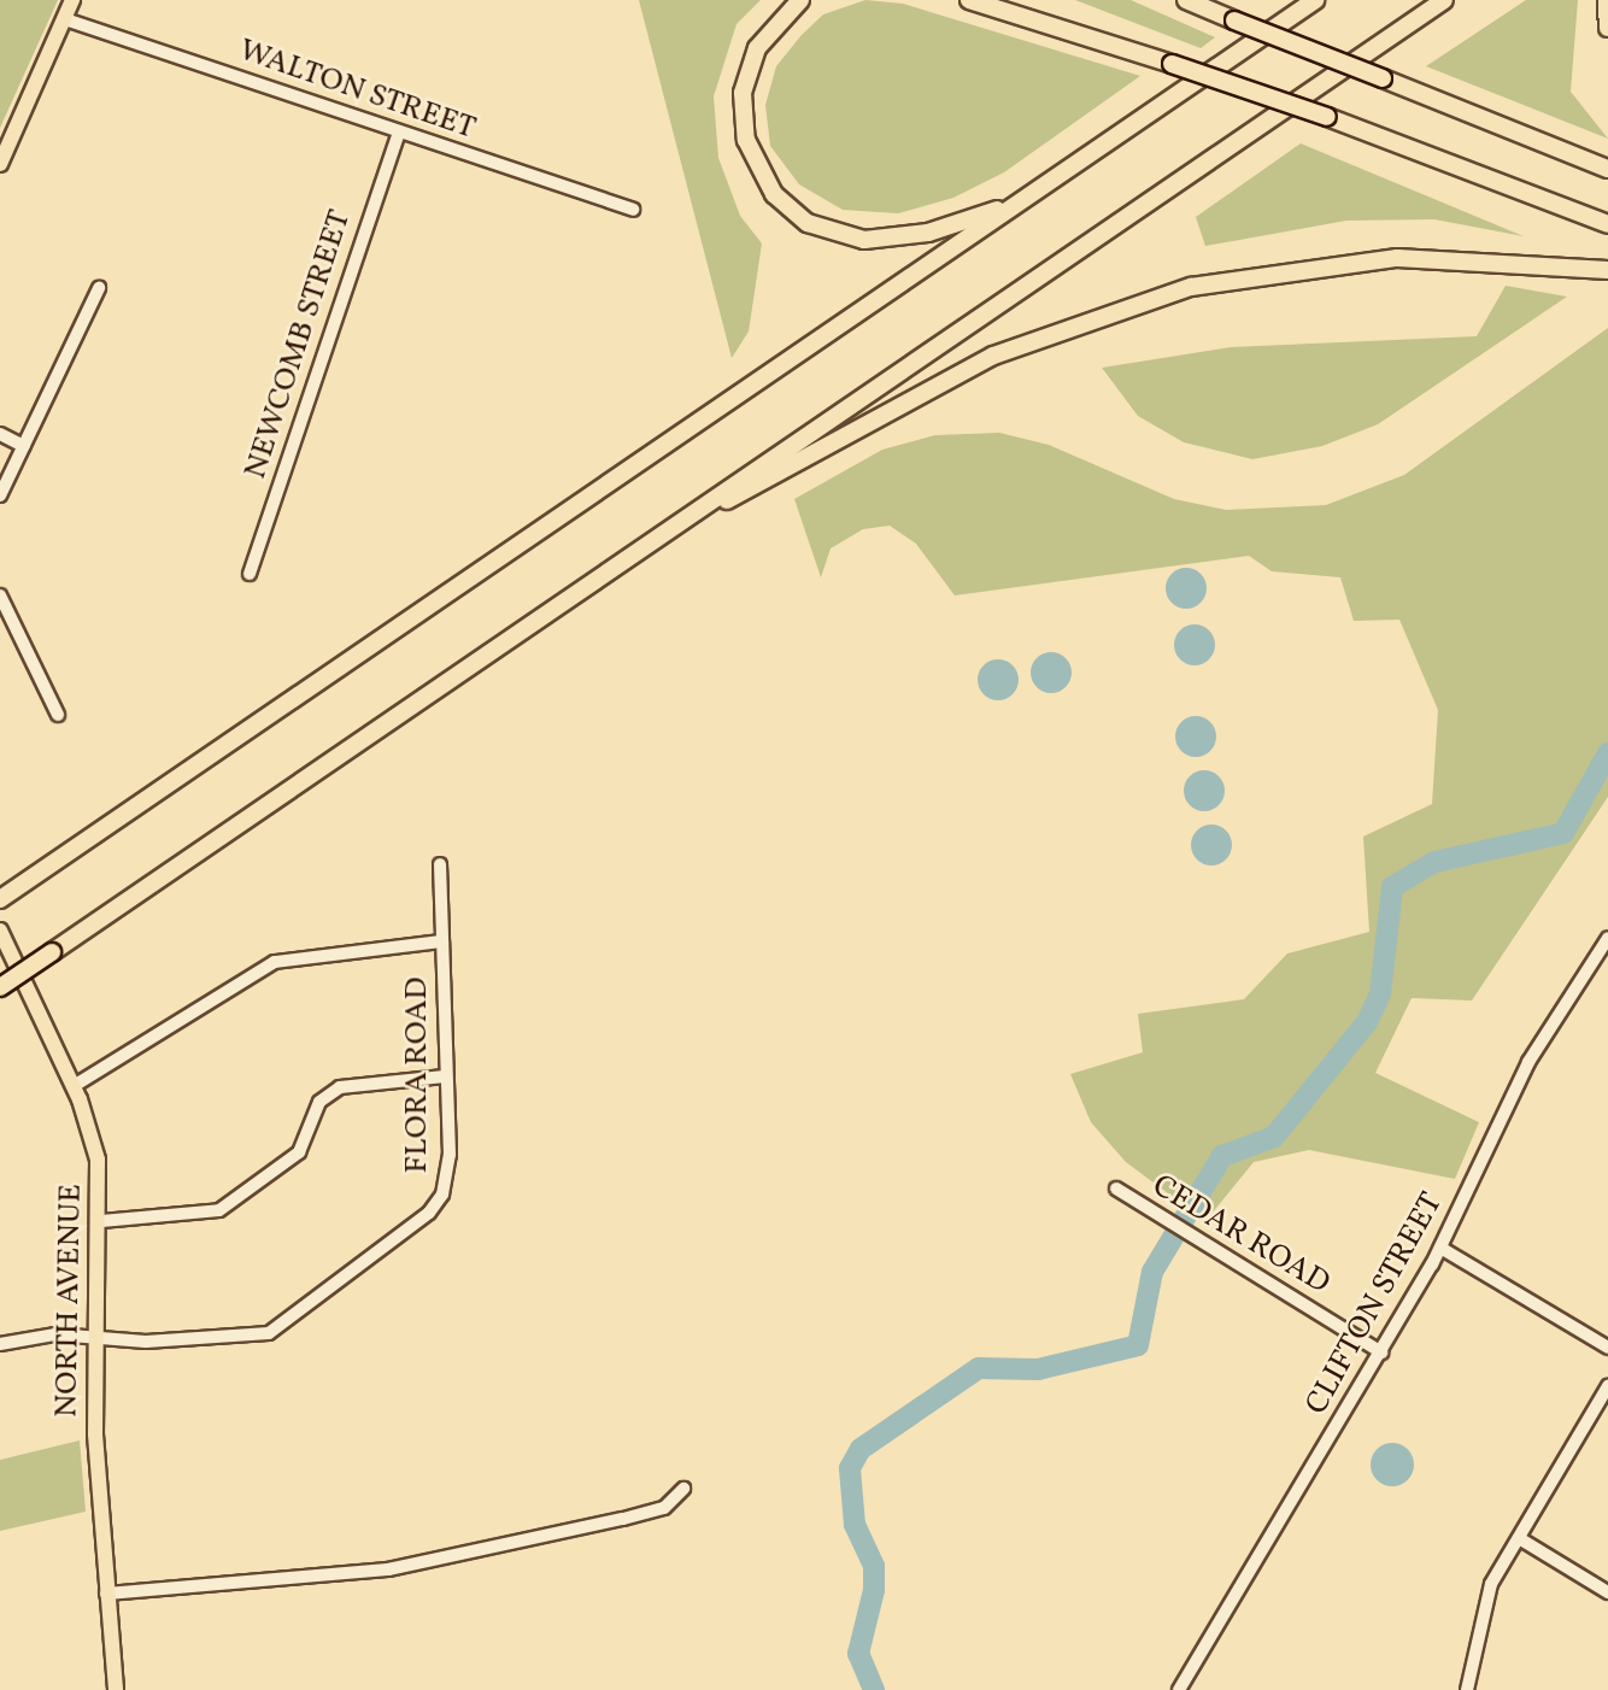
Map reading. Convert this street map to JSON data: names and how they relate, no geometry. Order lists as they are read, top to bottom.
{
  "streets": {
    "main road": ["NORTH AVENUE"],
    "street": [
      "WALTON STREET",
      "NEWCOMB STREET",
      "FLORA ROAD",
      "CEDAR ROAD",
      "CLIFTON STREET"
    ]
  },
  "crossings": [
    ["WALTON STREET", "NEWCOMB STREET"],
    ["FLORA ROAD", "NORTH AVENUE"],
    ["CEDAR ROAD", "CLIFTON STREET"]
  ]
}
